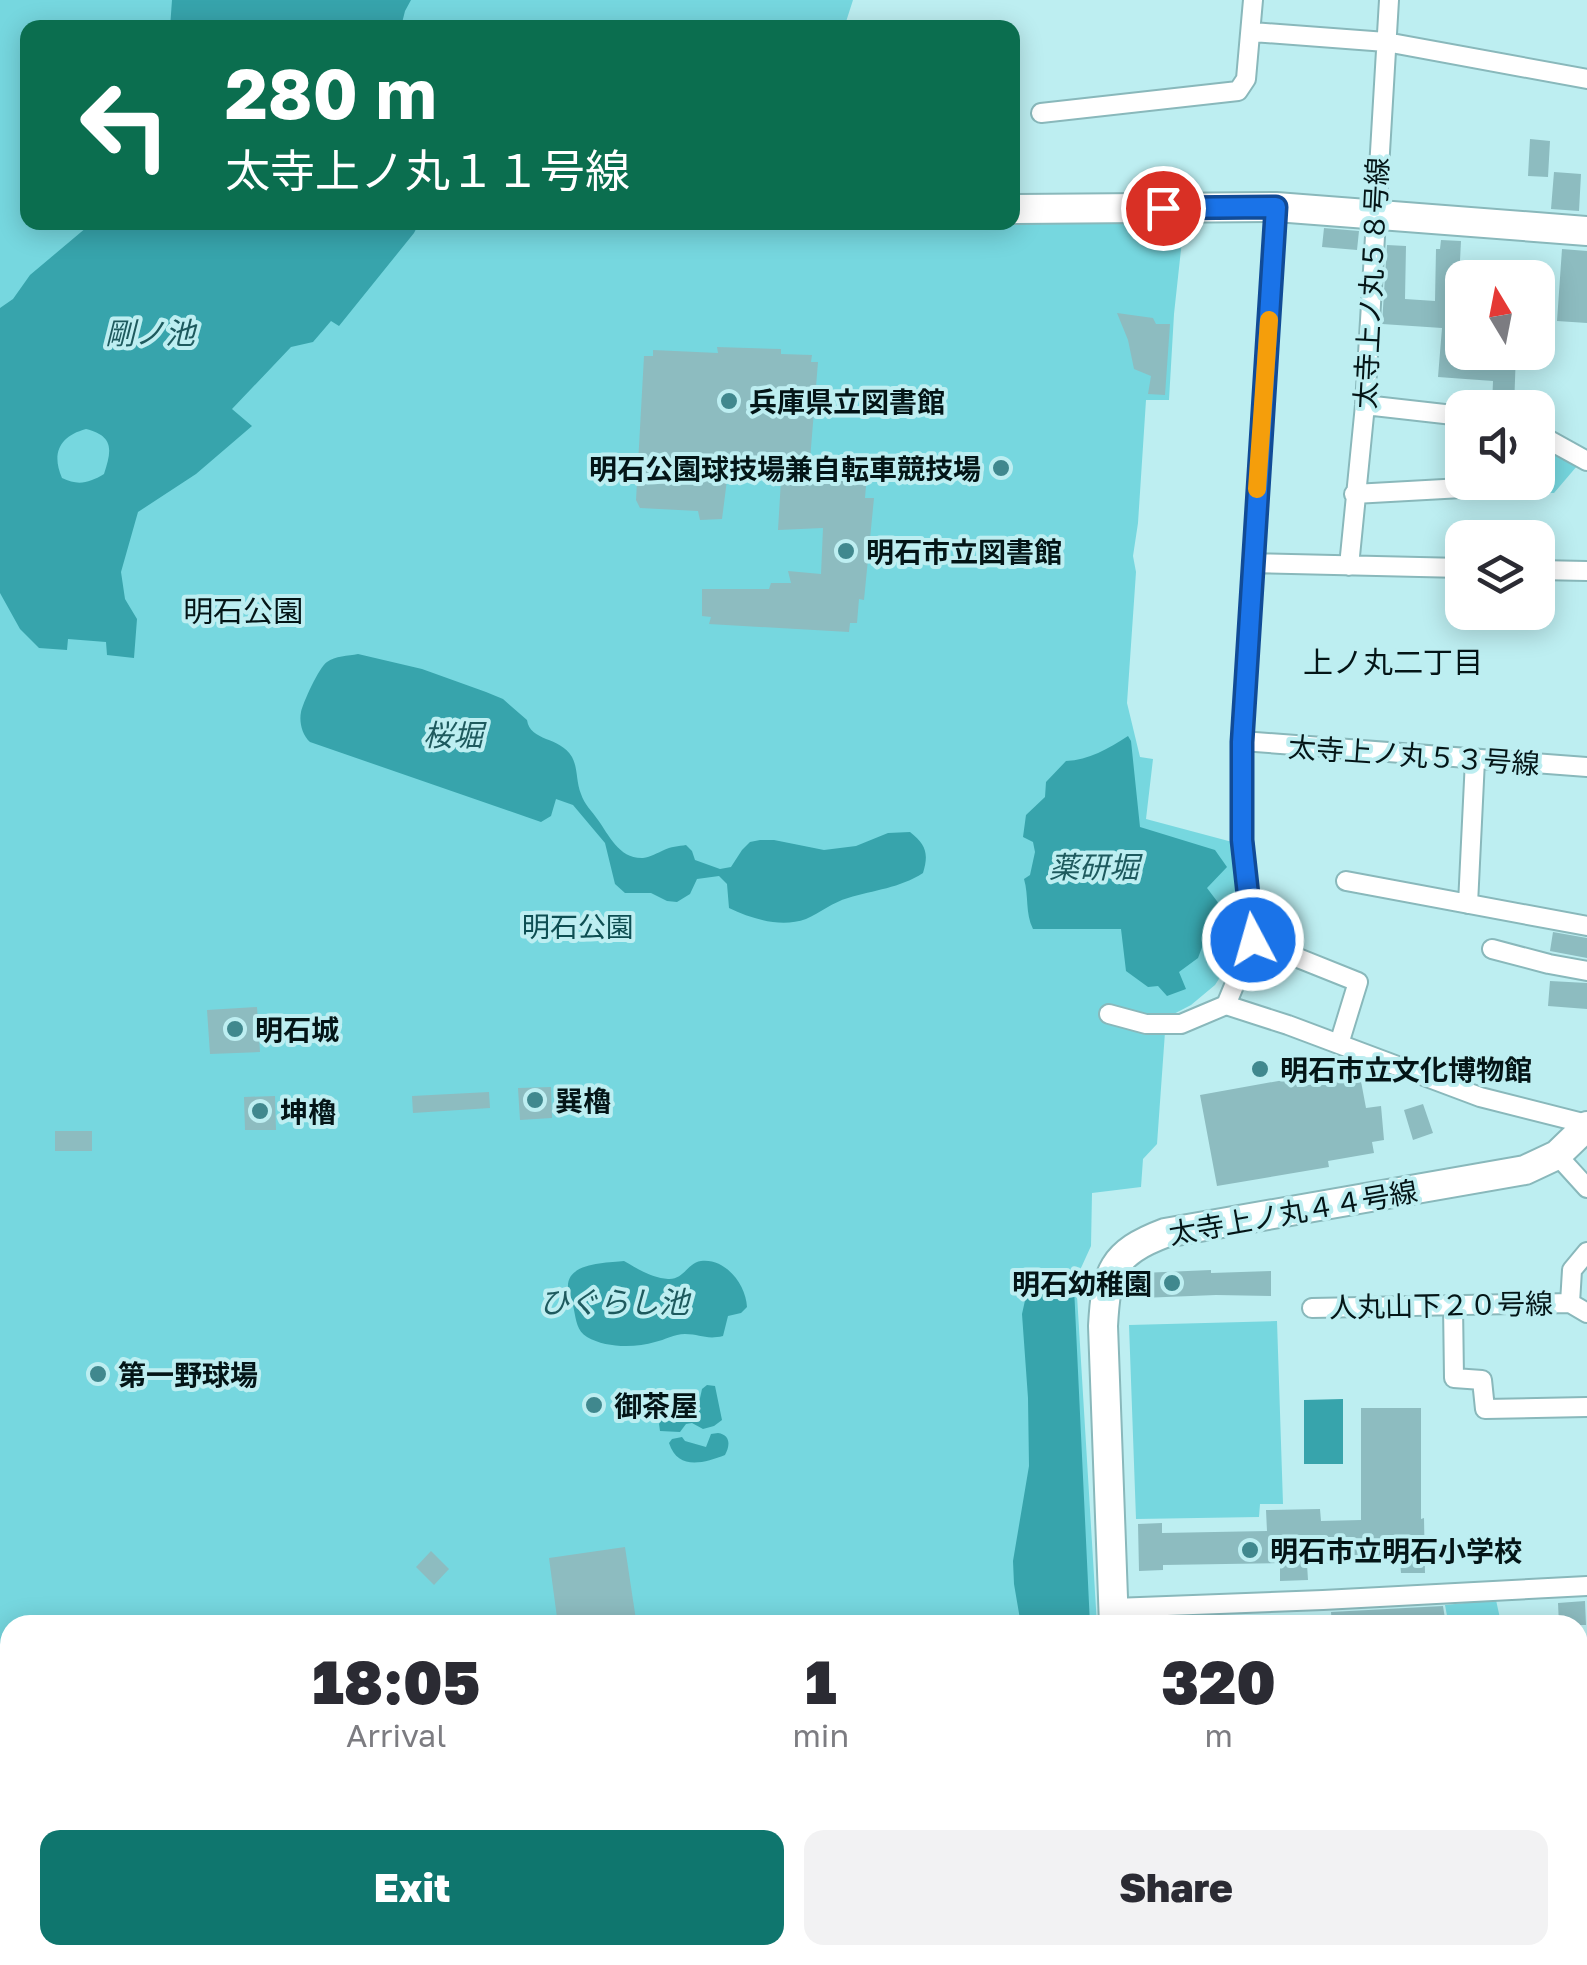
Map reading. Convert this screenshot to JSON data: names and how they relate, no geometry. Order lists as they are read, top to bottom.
{
  "streets": {
    "street": [
      "太寺上ノ丸５８号線",
      "太寺上ノ丸５３号線",
      "太寺上ノ丸４４号線",
      "人丸山下２０号線"
    ]
  },
  "districts": ["明石公園", "上ノ丸二丁目"],
  "water": [
    "剛ノ池",
    "桜堀",
    "薬研堀",
    "ひぐらし池"
  ],
  "parks": ["明石公園"],
  "places": [
    "兵庫県立図書館",
    "明石公園球技場兼自転車競技場",
    "明石市立図書館",
    "明石城",
    "明石市立文化博物館",
    "巽櫓",
    "坤櫓",
    "明石幼稚園",
    "第一野球場",
    "御茶屋",
    "明石市立明石小学校"
  ],
  "north": "top",
  "page": {
    "turn": ["280 m", "太寺上ノ丸１１号線"],
    "eta": [
      "18:05",
      "Arrival",
      "1",
      "min",
      "320",
      "m"
    ],
    "buttons": ["Exit", "Share"]
  }
}
